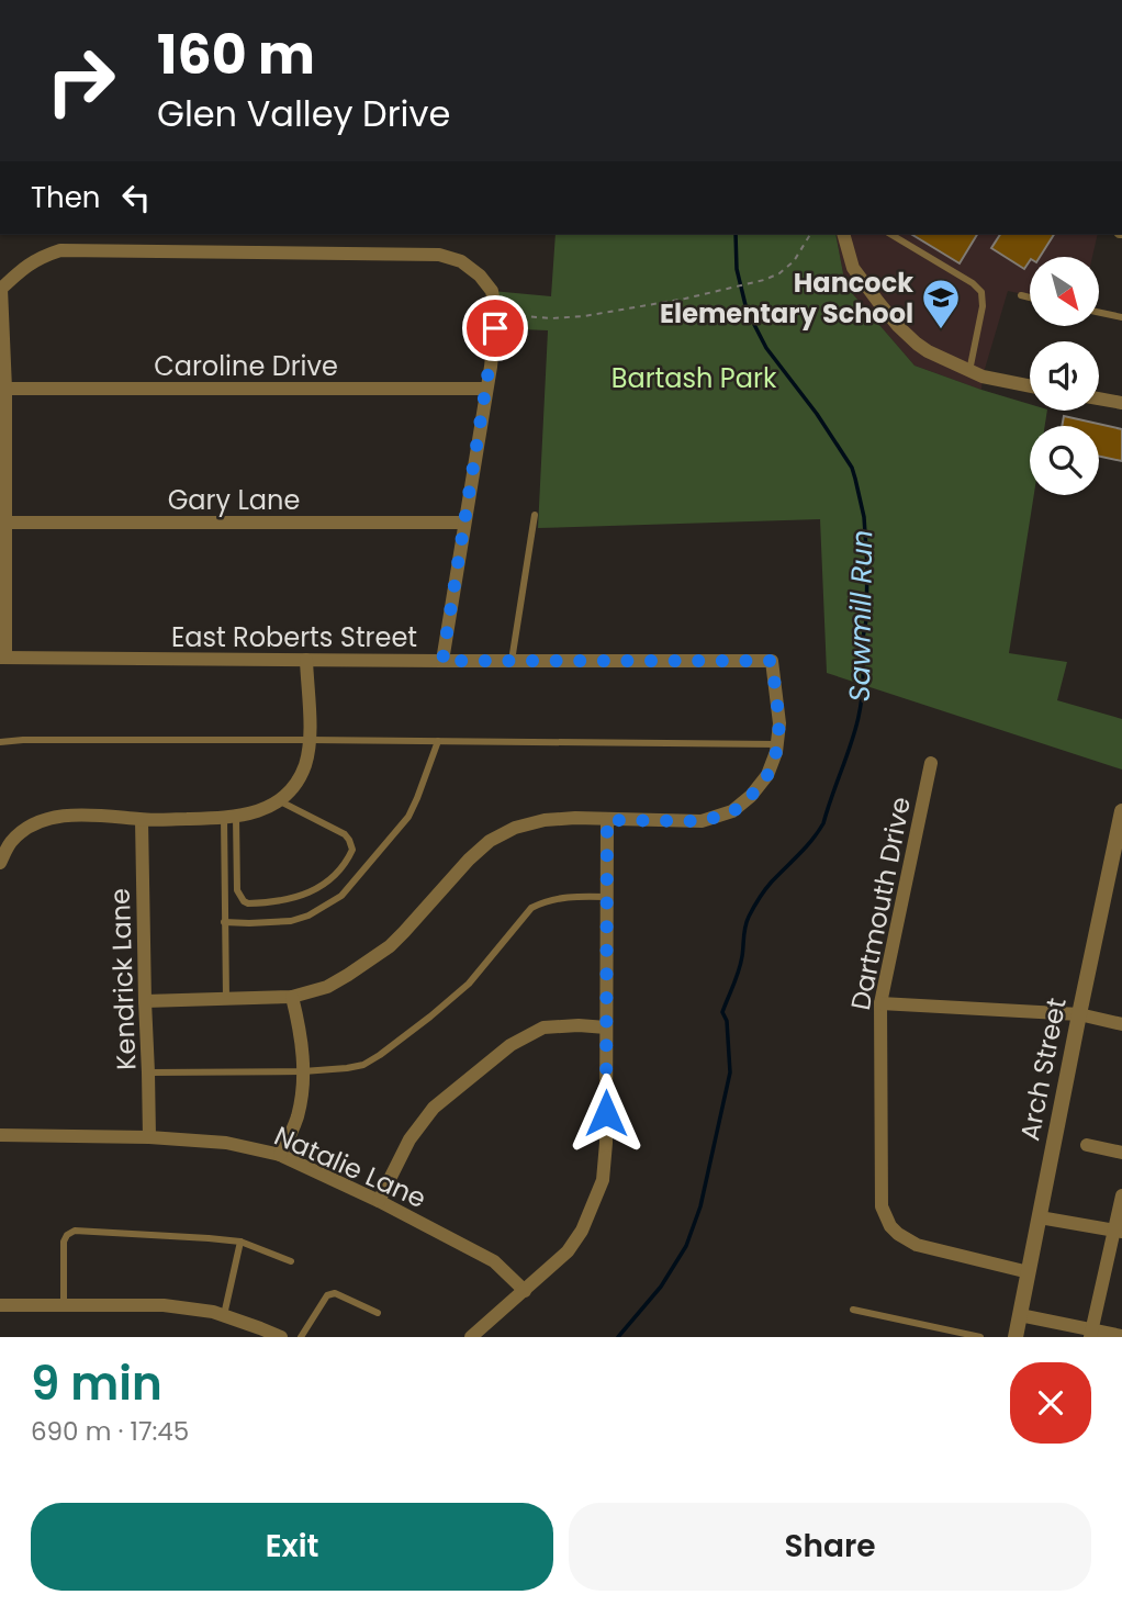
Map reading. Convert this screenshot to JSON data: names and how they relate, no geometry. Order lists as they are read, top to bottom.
{
  "streets": {
    "street": [
      "Caroline Drive",
      "Gary Lane",
      "East Roberts Street",
      "Dartmouth Drive",
      "Kendrick Lane",
      "Arch Street",
      "Natalie Lane"
    ]
  },
  "crossings": [
    ["Dartmouth Drive", "Arch Street"],
    ["Kendrick Lane", "Natalie Lane"]
  ],
  "water": ["Sawmill Run"],
  "parks": ["Bartash Park"],
  "places": {
    "school or university": ["Hancock Elementary School"]
  },
  "north": "bottom right",
  "page": {
    "turn": ["160 m", "Glen Valley Drive"],
    "then": "Then",
    "heading": ["9 min", "690 m · 17:45"],
    "buttons": ["Exit", "Share"]
  }
}
